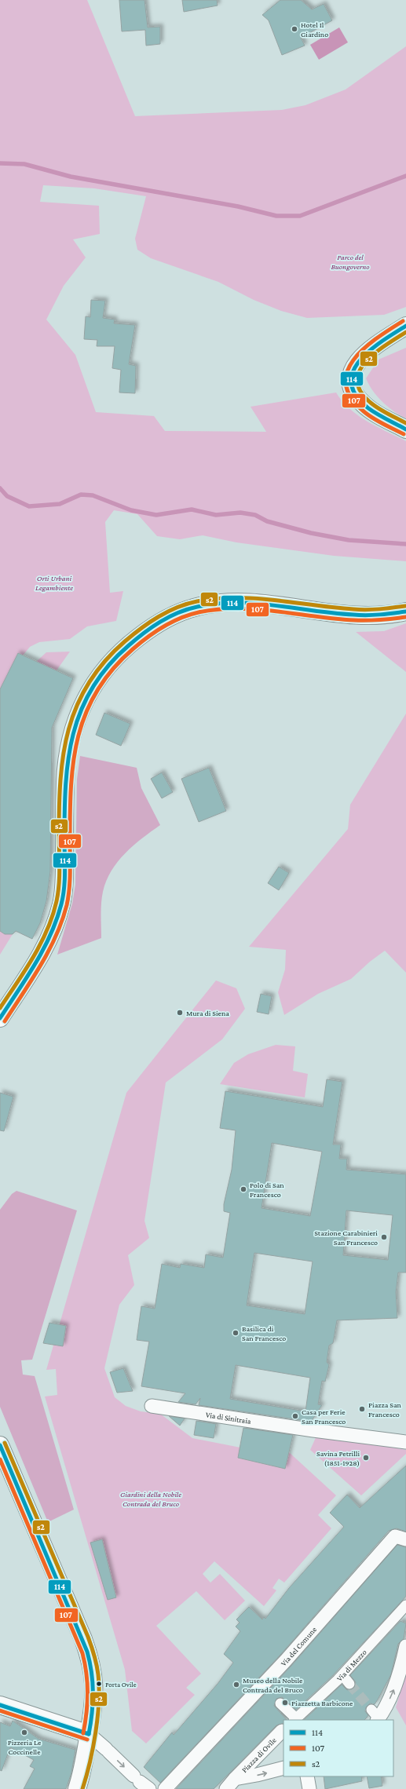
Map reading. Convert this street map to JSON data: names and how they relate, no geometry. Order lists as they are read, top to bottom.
{
  "streets": {
    "street": [
      "Via di Sinitraia",
      "Via del Comune",
      "Via di Mezzo",
      "Piazza di Ovile"
    ]
  },
  "one_way": ["Piazza di Ovile"],
  "parks": ["Parco del Buongoverno", "Orti Urbani Legambiente", "Giardini della Nobile Contrada del Bruco"],
  "places": [
    "Hotel Il Giardino",
    "Mura di Siena",
    "Polo di San Francesco",
    "Stazione Carabinieri San Francesco",
    "Basilica di San Francesco",
    "Piazza San Francesco",
    "Casa per Ferie San Francesco",
    "Savina Petrilli (1851-1928)",
    "Porta Ovile",
    "Museo della Nobile Contrada del Bruco",
    "Piazzetta Barbicone",
    "Pizzeria Le Coccinelle"
  ],
  "lines": ["transit line 107", "transit line 114", "transit line s2"],
  "legend": ["114", "107", "s2"]
}
